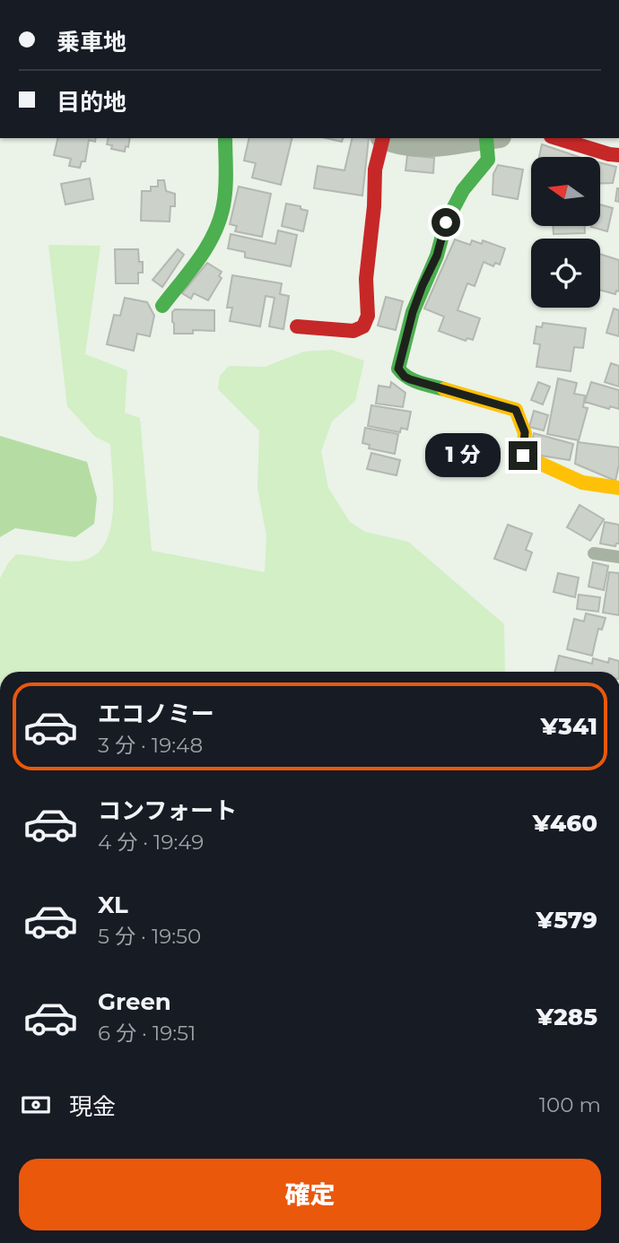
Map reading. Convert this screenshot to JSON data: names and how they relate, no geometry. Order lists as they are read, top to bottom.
{
  "north": "left",
  "page": {
    "banner": ["乗車地", "目的地"],
    "bubble": "1 分",
    "list": [
      {
        "name": "エコノミー",
        "note": "3 分 · 19:48",
        "value": "¥341"
      },
      {
        "name": "コンフォート",
        "note": "4 分 · 19:49",
        "value": "¥460"
      },
      {
        "name": "XL",
        "note": "5 分 · 19:50",
        "value": "¥579"
      },
      {
        "name": "Green",
        "note": "6 分 · 19:51",
        "value": "¥285"
      }
    ],
    "pay": ["現金", "100 m"],
    "buttons": "確定"
  }
}
